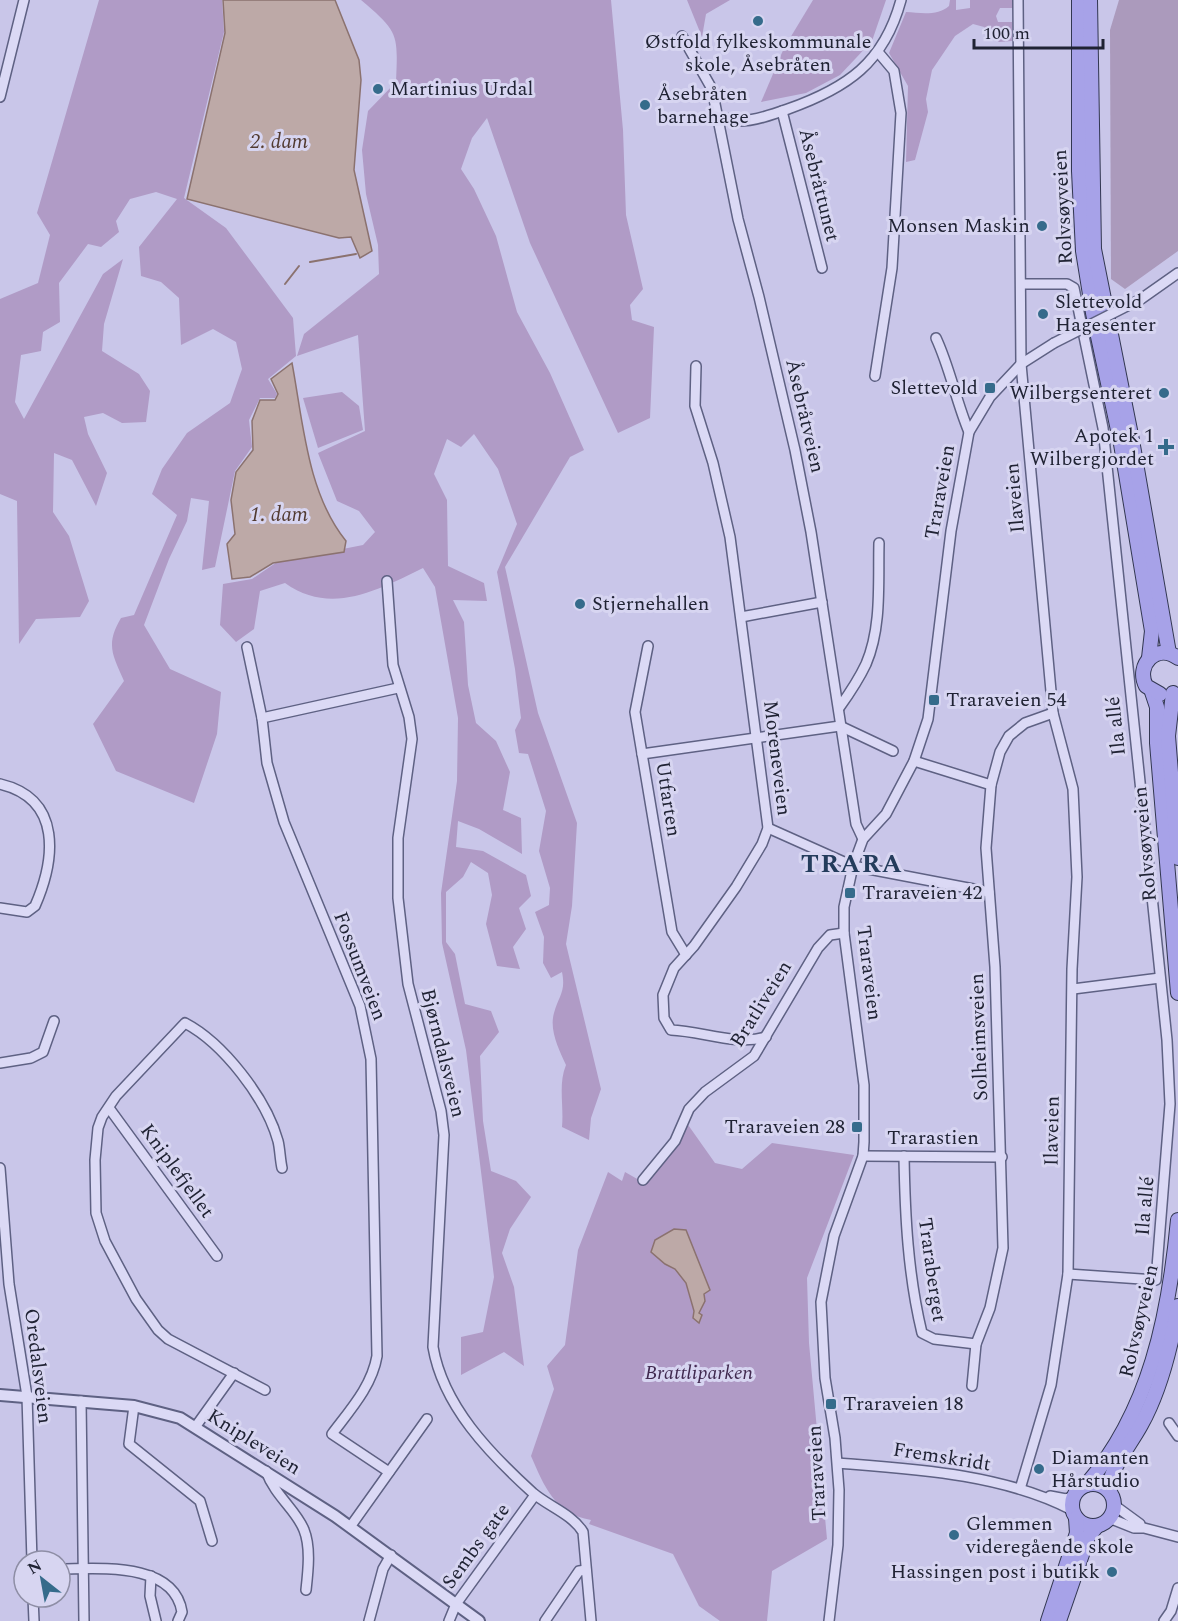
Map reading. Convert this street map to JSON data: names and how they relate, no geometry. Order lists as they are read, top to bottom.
{
  "streets": {
    "main road": ["Rolvsøyveien"],
    "street": [
      "Åsebråttunet",
      "Åsebråtveien",
      "Traraveien",
      "Ilaveien",
      "Ila allé",
      "Moreneveien",
      "Utfarten",
      "Fossumveien",
      "Bratliveien",
      "Solheimsveien",
      "Bjørndalsveien",
      "Trarastien",
      "Kniplefjellet",
      "Traraberget",
      "Oredalsveien",
      "Knipleveien",
      "Fremskridt",
      "Sembs gate"
    ]
  },
  "crossings": [
    ["Rolvsøyveien", "Fremskridt"],
    ["Åsebråtveien", "Traraveien"],
    ["Traraveien", "Ilaveien"],
    ["Traraveien", "Bratliveien"],
    ["Traraveien", "Trarastien"],
    ["Traraveien", "Fremskridt"],
    ["Ilaveien", "Ila allé"],
    ["Ilaveien", "Solheimsveien"],
    ["Ilaveien", "Fremskridt"],
    ["Moreneveien", "Utfarten"],
    ["Moreneveien", "Bratliveien"],
    ["Solheimsveien", "Trarastien"],
    ["Solheimsveien", "Traraberget"],
    ["Bjørndalsveien", "Sembs gate"],
    ["Trarastien", "Traraberget"],
    ["Oredalsveien", "Knipleveien"],
    ["Knipleveien", "Sembs gate"]
  ],
  "districts": ["TRARA"],
  "water": ["2. dam", "1. dam"],
  "parks": ["Brattliparken"],
  "places": {
    "other": [
      "Østfold fylkeskommunale skole, Åsebråten",
      "Martinius Urdal",
      "Åsebråten barnehage",
      "Monsen Maskin",
      "Slettevold Hagesenter",
      "Wilbergsenteret",
      "Stjernehallen",
      "Diamanten Hårstudio",
      "Glemmen videregående skole",
      "Hassingen post i butikk"
    ],
    "transit": [
      "Slettevold",
      "Traraveien 54",
      "Traraveien 42",
      "Traraveien 28",
      "Traraveien 18"
    ],
    "health": ["Apotek 1 Wilbergjordet"]
  },
  "scale_bar": "100 m",
  "north": "top left"
}
